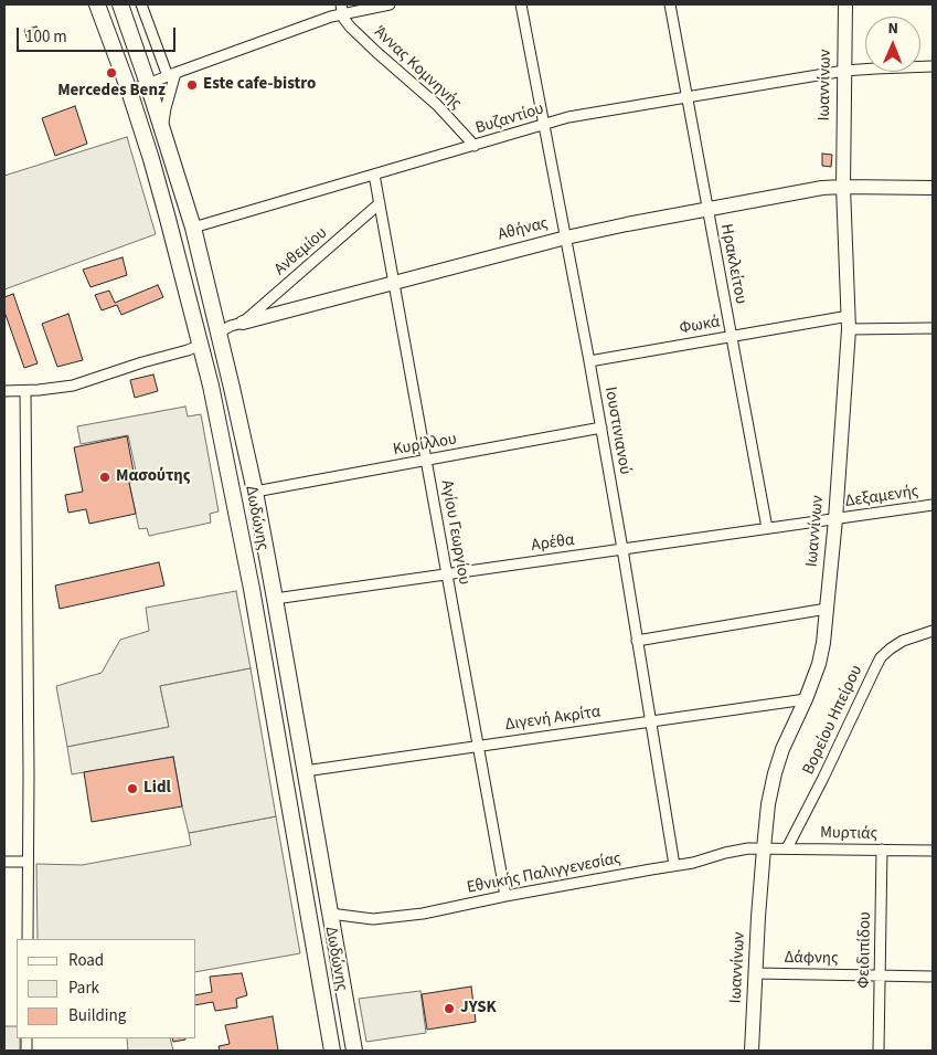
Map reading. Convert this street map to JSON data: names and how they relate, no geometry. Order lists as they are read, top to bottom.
{
  "streets": {
    "main road": ["Ιωαννίνων", "Αθήνας", "Δωδώνης"],
    "street": [
      "Άννας Κομνηνής",
      "Βυζαντίου",
      "Ανθεμίου",
      "Ηρακλείτου",
      "Φωκά",
      "Ιουστινιανού",
      "Κυρίλλου",
      "Δεξαμενής",
      "Αγίου Γεωργίου",
      "Αρέθα",
      "Διγενή Ακρίτα",
      "Βορείου Ηπείρου",
      "Μυρτιάς",
      "Εθνικής Παλιγγενεσίας",
      "Φειδιπίδου",
      "Δάφνης"
    ]
  },
  "crossings": [
    ["Άννας Κομνηνής", "Βυζαντίου"],
    ["Ιωαννίνων", "Βυζαντίου"],
    ["Ιωαννίνων", "Αθήνας"],
    ["Ιωαννίνων", "Φωκά"],
    ["Ιωαννίνων", "Δεξαμενής"],
    ["Ιωαννίνων", "Αρέθα"],
    ["Ιωαννίνων", "Διγενή Ακρίτα"],
    ["Ιωαννίνων", "Μυρτιάς"],
    ["Ιωαννίνων", "Εθνικής Παλιγγενεσίας"],
    ["Ιωαννίνων", "Δάφνης"],
    ["Βυζαντίου", "Ηρακλείτου"],
    ["Βυζαντίου", "Ιουστινιανού"],
    ["Βυζαντίου", "Δωδώνης"],
    ["Βυζαντίου", "Αγίου Γεωργίου"],
    ["Αθήνας", "Ανθεμίου"],
    ["Αθήνας", "Ηρακλείτου"],
    ["Αθήνας", "Ιουστινιανού"],
    ["Αθήνας", "Δωδώνης"],
    ["Αθήνας", "Αγίου Γεωργίου"],
    ["Ανθεμίου", "Αγίου Γεωργίου"],
    ["Ηρακλείτου", "Φωκά"],
    ["Ηρακλείτου", "Αρέθα"],
    ["Φωκά", "Ιουστινιανού"],
    ["Ιουστινιανού", "Κυρίλλου"],
    ["Ιουστινιανού", "Αρέθα"],
    ["Ιουστινιανού", "Διγενή Ακρίτα"],
    ["Ιουστινιανού", "Εθνικής Παλιγγενεσίας"],
    ["Κυρίλλου", "Δωδώνης"],
    ["Κυρίλλου", "Αγίου Γεωργίου"],
    ["Δεξαμενής", "Αρέθα"],
    ["Δωδώνης", "Αρέθα"],
    ["Δωδώνης", "Διγενή Ακρίτα"],
    ["Δωδώνης", "Εθνικής Παλιγγενεσίας"],
    ["Αγίου Γεωργίου", "Αρέθα"],
    ["Αγίου Γεωργίου", "Διγενή Ακρίτα"],
    ["Αγίου Γεωργίου", "Εθνικής Παλιγγενεσίας"],
    ["Βορείου Ηπείρου", "Μυρτιάς"],
    ["Μυρτιάς", "Εθνικής Παλιγγενεσίας"],
    ["Μυρτιάς", "Φειδιπίδου"],
    ["Φειδιπίδου", "Δάφνης"]
  ],
  "places": [
    "Mercedes Benz",
    "Este cafe-bistro",
    "Μασούτης",
    "Lidl",
    "JYSK"
  ],
  "legend": ["Road", "Park", "Building"],
  "scale_bar": "100 m",
  "north": "top"
}
